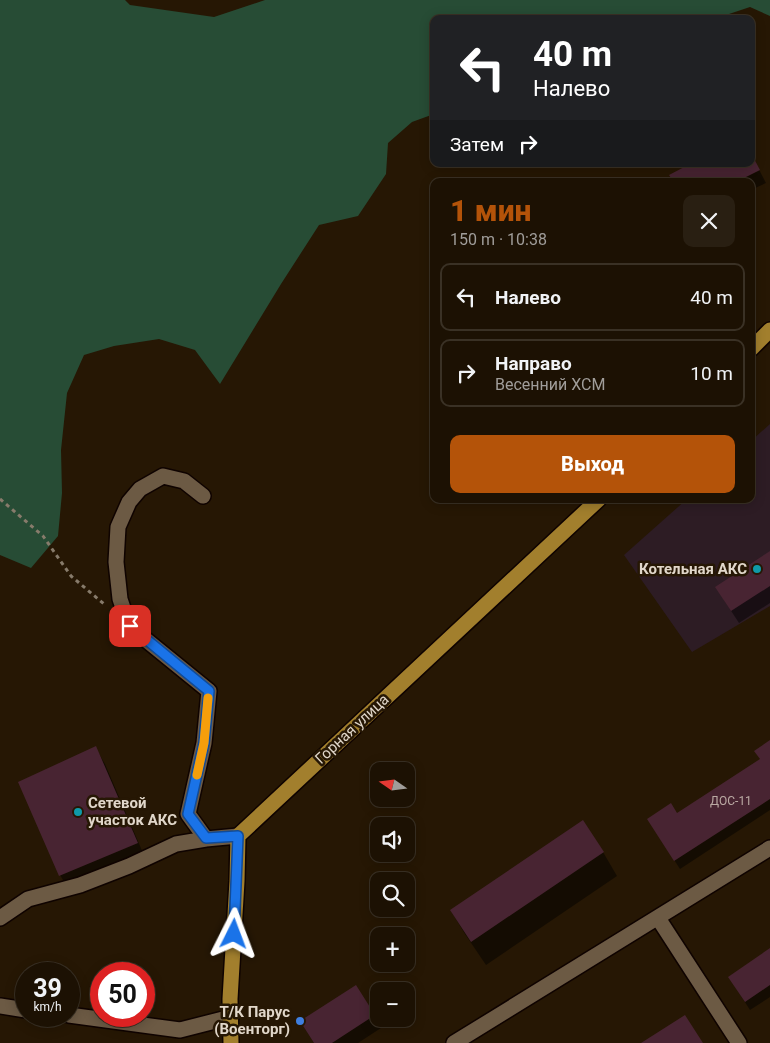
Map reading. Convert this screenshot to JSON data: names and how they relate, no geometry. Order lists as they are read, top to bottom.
{
  "streets": {
    "main road": ["Горная улица"]
  },
  "places": ["Котельная АКС", "Сетевой участок АКС", "Т/К Парус (Военторг)"],
  "house_numbers": ["ДОС-11"],
  "north": "left",
  "page": {
    "turn": ["40 m", "Налево"],
    "then": "Затем",
    "heading": ["1 мин", "150 m · 10:38"],
    "list": [
      {
        "name": "Налево",
        "value": "40 m"
      },
      {
        "name": "Направо",
        "note": "Весенний ХСМ",
        "value": "10 m"
      }
    ],
    "buttons": "Выход",
    "map_buttons": ["+", "−"],
    "speed": "39 km/h",
    "limit": "50"
  }
}
